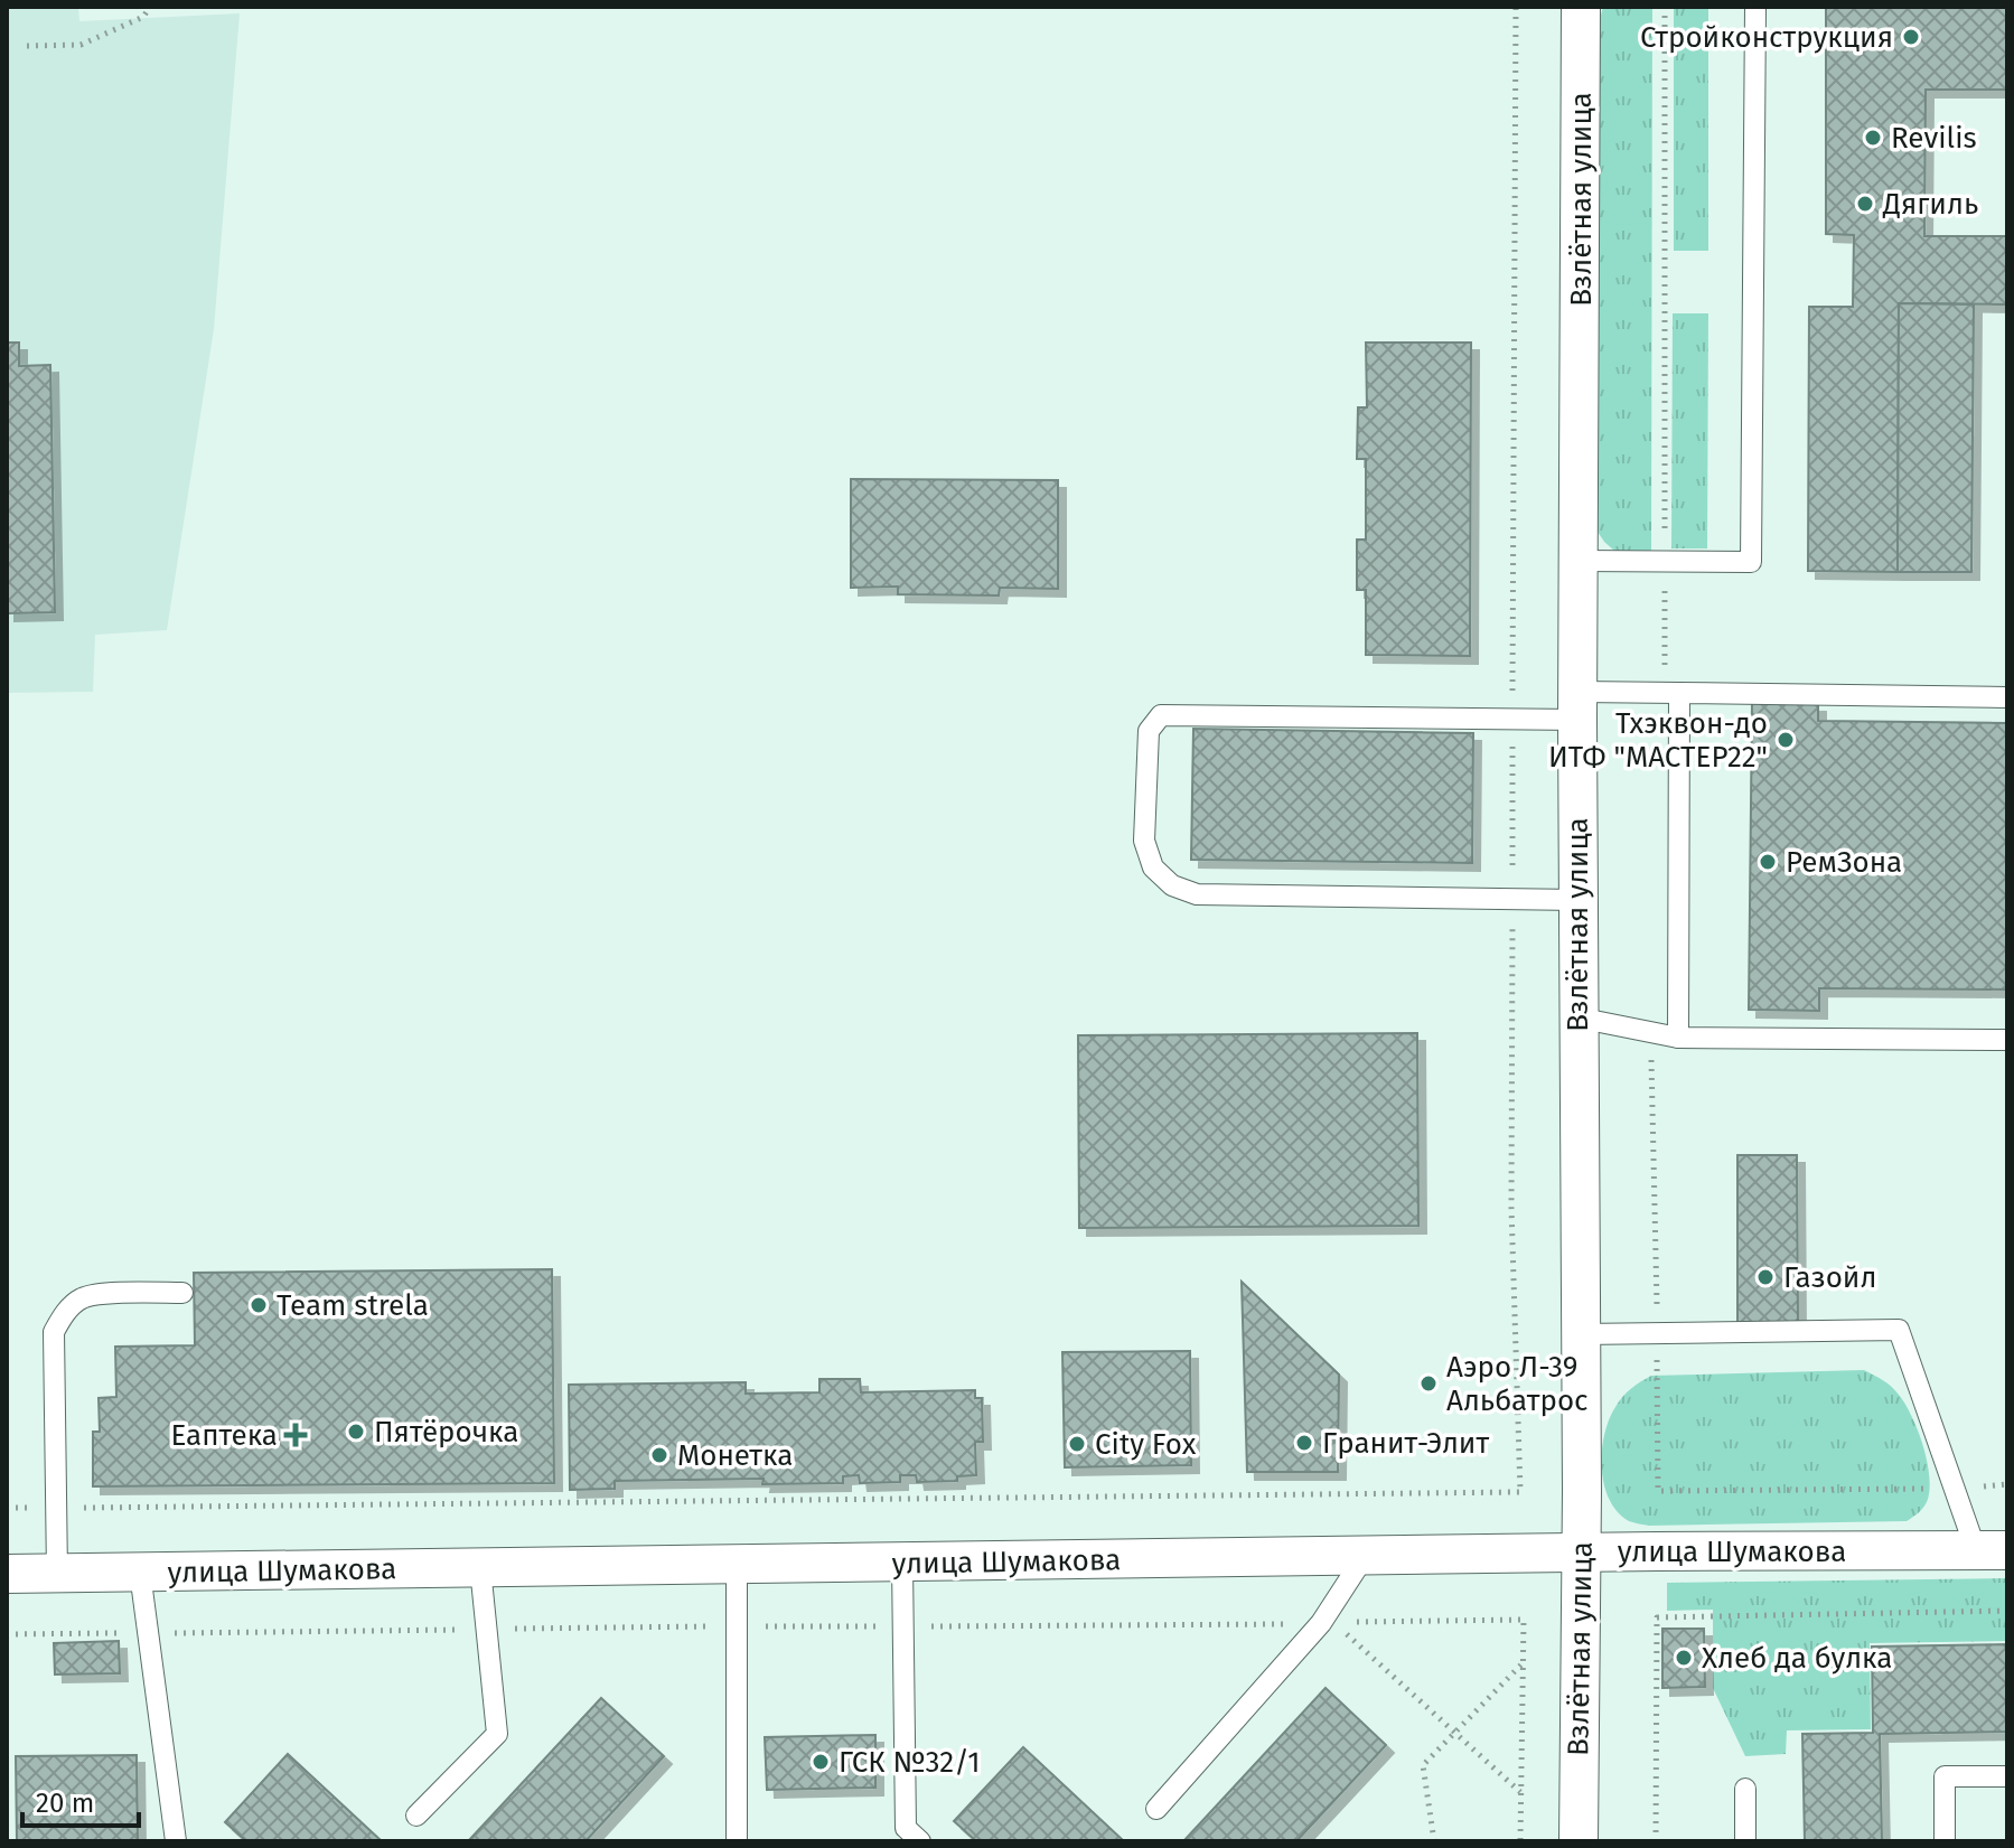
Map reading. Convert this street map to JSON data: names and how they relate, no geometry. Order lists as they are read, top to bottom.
{
  "streets": {
    "street": ["Взлётная улица", "улица Шумакова"]
  },
  "crossings": [
    ["Взлётная улица", "улица Шумакова"]
  ],
  "places": {
    "other": [
      "Стройконструкция",
      "Revilis",
      "Дягиль",
      "Тхэквон-до ИТФ \"МАСТЕР22\"",
      "РемЗона",
      "Газойл",
      "Team strela",
      "Аэро Л-39 Альбатрос",
      "Пятёрочка",
      "Гранит-Элит",
      "City Fox",
      "Монетка",
      "Хлеб да булка",
      "ГСК №32/1"
    ],
    "health": ["Еаптека"]
  },
  "scale_bar": "20 m"
}
